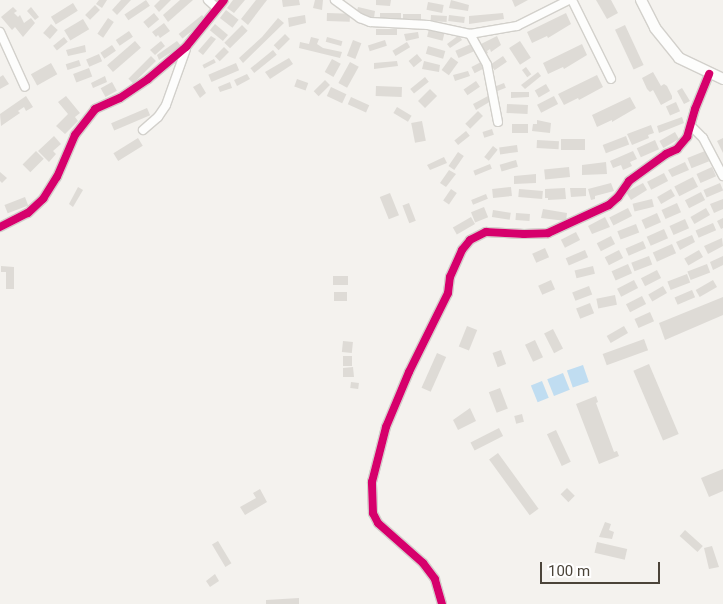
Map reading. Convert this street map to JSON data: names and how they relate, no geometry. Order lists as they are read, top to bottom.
{
  "scale_bar": "100 m"
}
